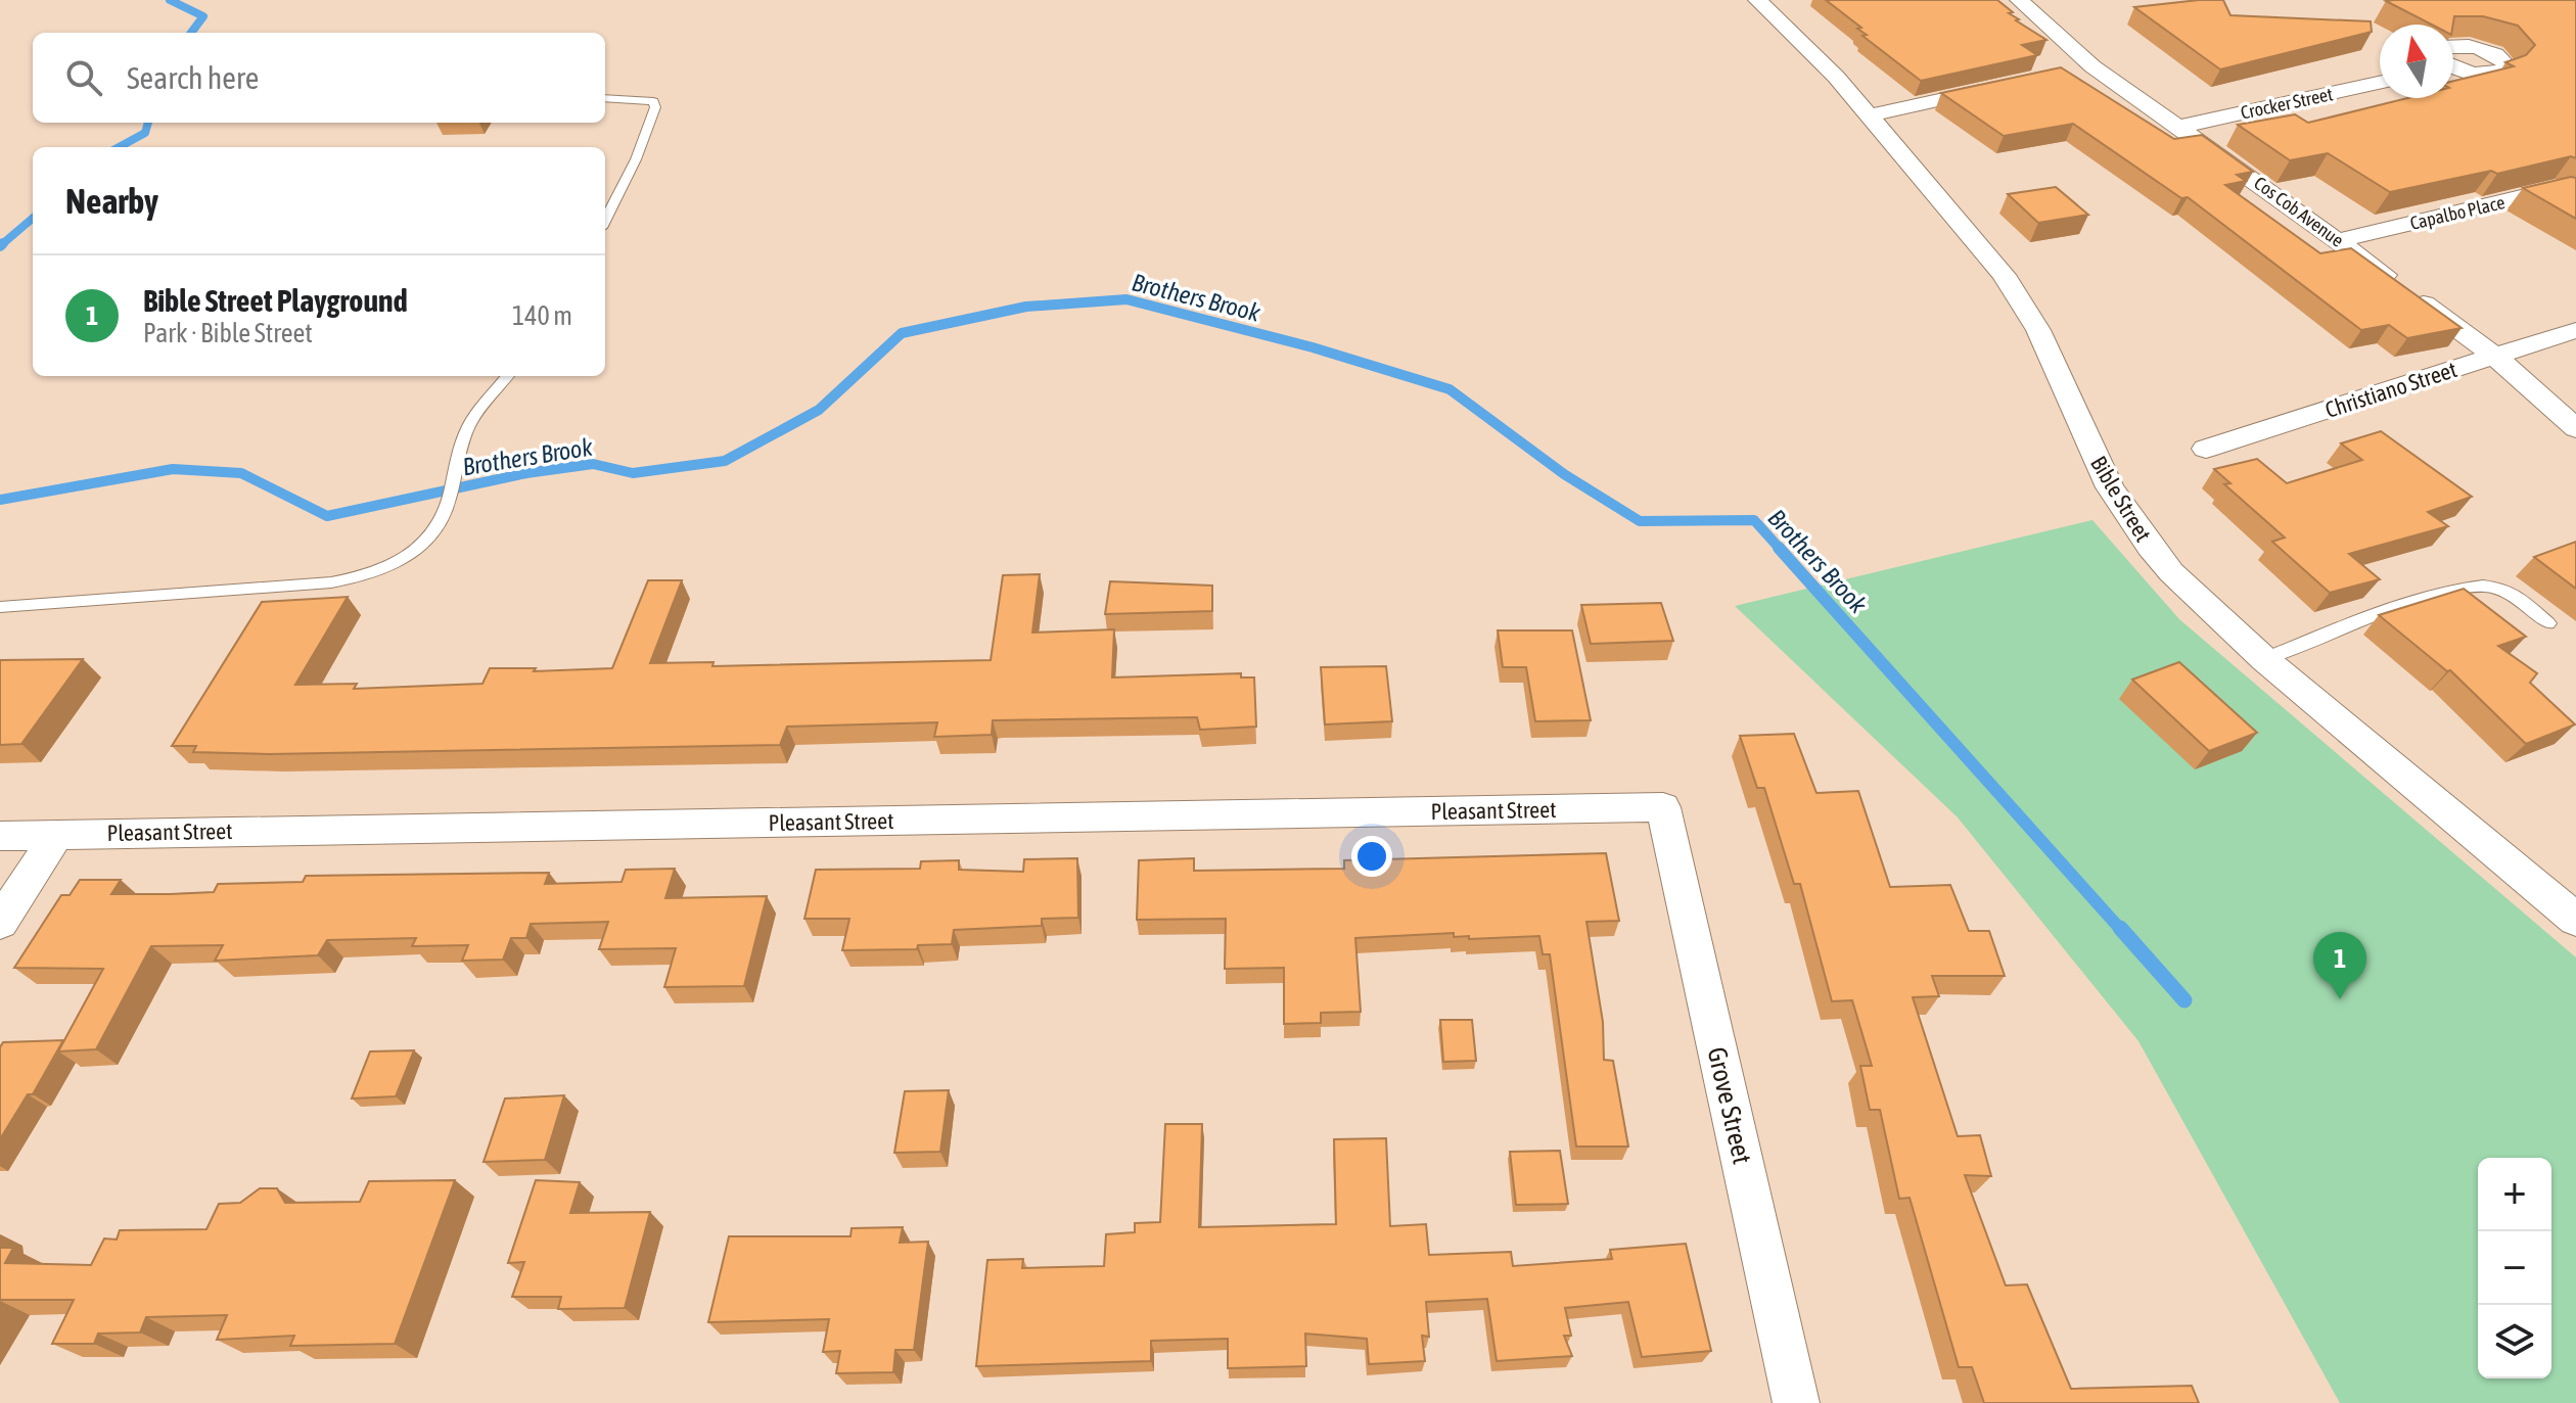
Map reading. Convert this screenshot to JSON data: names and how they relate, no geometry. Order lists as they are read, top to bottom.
{
  "streets": {
    "street": [
      "Crocker Street",
      "Cos Cob Avenue",
      "Capalbo Place",
      "Christiano Street",
      "Bible Street",
      "Pleasant Street",
      "Grove Street"
    ]
  },
  "crossings": [
    ["Crocker Street", "Cos Cob Avenue"],
    ["Cos Cob Avenue", "Capalbo Place"],
    ["Cos Cob Avenue", "Christiano Street"],
    ["Pleasant Street", "Grove Street"]
  ],
  "water": ["Brothers Brook"],
  "north": "top",
  "page": {
    "search": "Search here",
    "heading": "Nearby",
    "list": [
      {
        "mark": "1",
        "name": "Bible Street Playground",
        "note": "Park · Bible Street",
        "value": "140 m"
      }
    ],
    "pins": "1",
    "map_buttons": ["+", "−"]
  }
}
